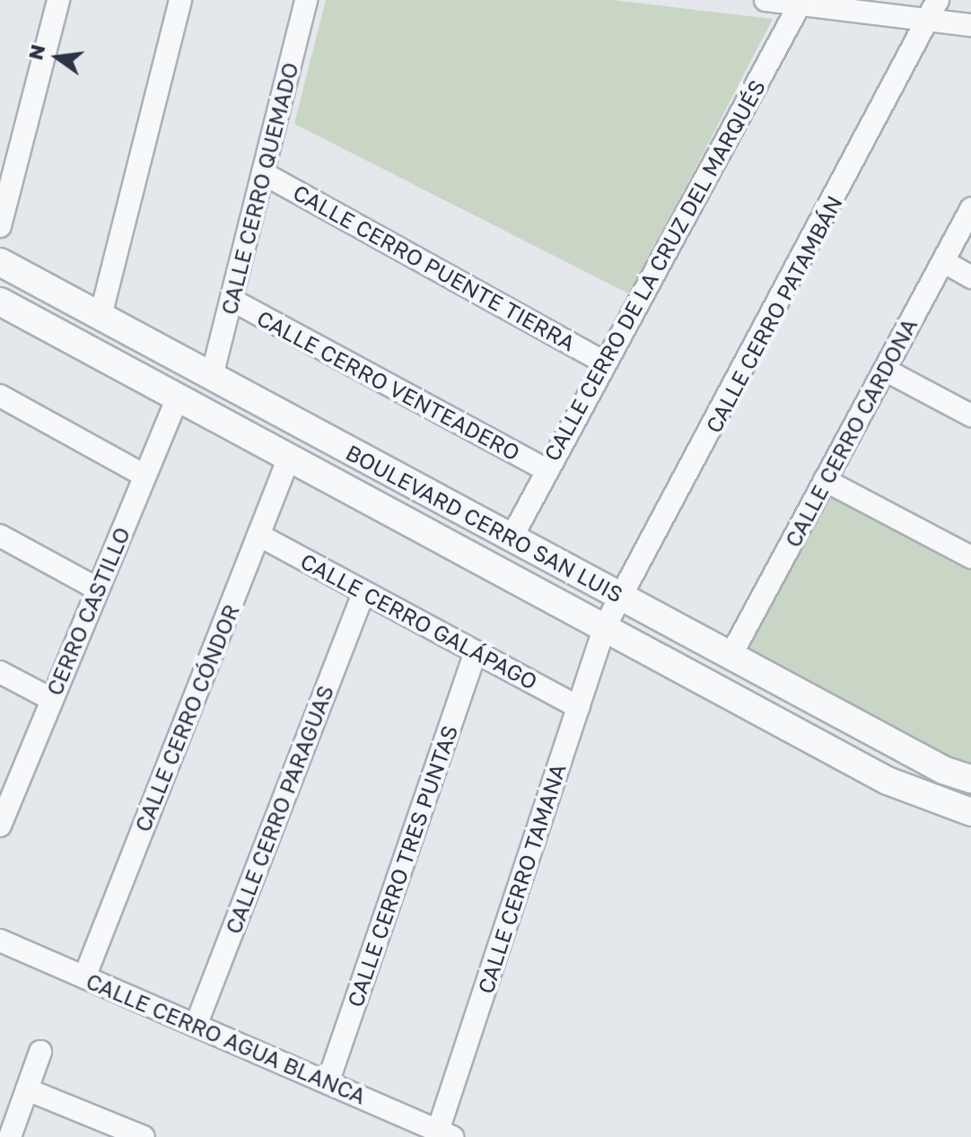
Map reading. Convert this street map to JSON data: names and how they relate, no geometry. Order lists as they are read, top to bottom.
{
  "streets": {
    "street": [
      "CALLE CERRO QUEMADO",
      "CALLE CERRO PUENTE TIERRA",
      "CALLE CERRO DE LA CRUZ DEL MARQUÉS",
      "CALLE CERRO PATAMBÁN",
      "CALLE CERRO VENTEADERO",
      "CALLE CERRO CARDONA",
      "BOULEVARD CERRO SAN LUIS",
      "CERRO CASTILLO",
      "CALLE CERRO GALÁPAGO",
      "CALLE CERRO CÓNDOR",
      "CALLE CERRO PARAGUAS",
      "CALLE CERRO TRES PUNTAS",
      "CALLE CERRO TAMANA",
      "CALLE CERRO AGUA BLANCA"
    ]
  },
  "crossings": [
    ["CALLE CERRO QUEMADO", "CALLE CERRO PUENTE TIERRA"],
    ["CALLE CERRO QUEMADO", "CALLE CERRO VENTEADERO"],
    ["CALLE CERRO QUEMADO", "BOULEVARD CERRO SAN LUIS"],
    ["CALLE CERRO PUENTE TIERRA", "CALLE CERRO DE LA CRUZ DEL MARQUÉS"],
    ["CALLE CERRO DE LA CRUZ DEL MARQUÉS", "CALLE CERRO VENTEADERO"],
    ["CALLE CERRO DE LA CRUZ DEL MARQUÉS", "BOULEVARD CERRO SAN LUIS"],
    ["CALLE CERRO PATAMBÁN", "BOULEVARD CERRO SAN LUIS"],
    ["CALLE CERRO PATAMBÁN", "CALLE CERRO TAMANA"],
    ["CALLE CERRO CARDONA", "BOULEVARD CERRO SAN LUIS"],
    ["BOULEVARD CERRO SAN LUIS", "CERRO CASTILLO"],
    ["BOULEVARD CERRO SAN LUIS", "CALLE CERRO CÓNDOR"],
    ["BOULEVARD CERRO SAN LUIS", "CALLE CERRO TAMANA"],
    ["CALLE CERRO GALÁPAGO", "CALLE CERRO CÓNDOR"],
    ["CALLE CERRO GALÁPAGO", "CALLE CERRO PARAGUAS"],
    ["CALLE CERRO GALÁPAGO", "CALLE CERRO TRES PUNTAS"],
    ["CALLE CERRO GALÁPAGO", "CALLE CERRO TAMANA"],
    ["CALLE CERRO CÓNDOR", "CALLE CERRO AGUA BLANCA"],
    ["CALLE CERRO PARAGUAS", "CALLE CERRO AGUA BLANCA"],
    ["CALLE CERRO TRES PUNTAS", "CALLE CERRO AGUA BLANCA"],
    ["CALLE CERRO TAMANA", "CALLE CERRO AGUA BLANCA"]
  ],
  "north": "left"
}
